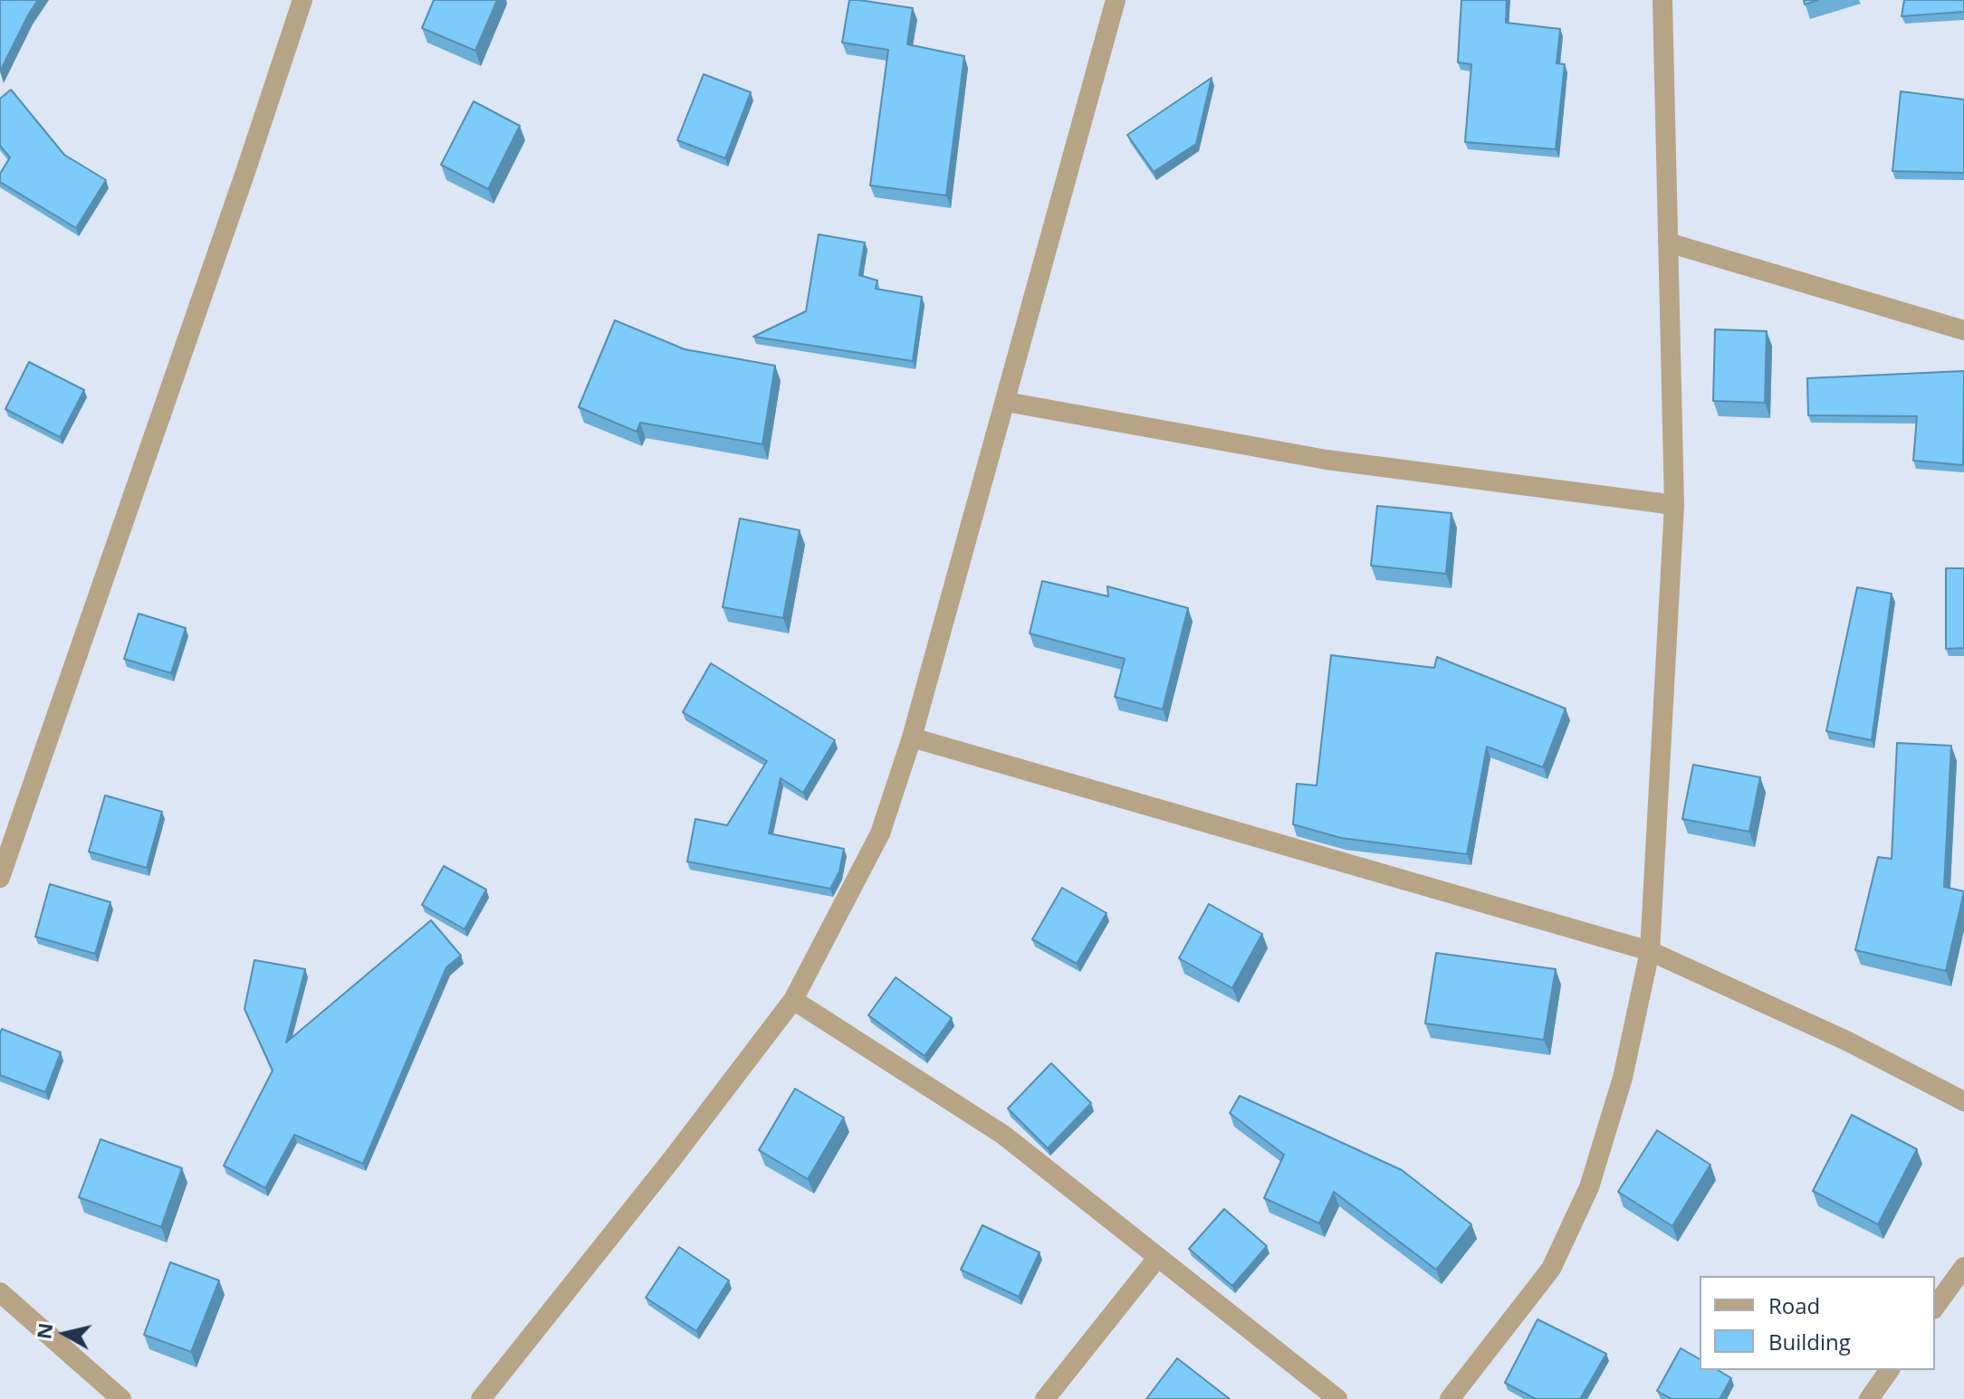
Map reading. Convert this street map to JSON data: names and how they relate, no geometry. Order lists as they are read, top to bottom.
{
  "legend": ["Road", "Building"],
  "north": "left"
}
